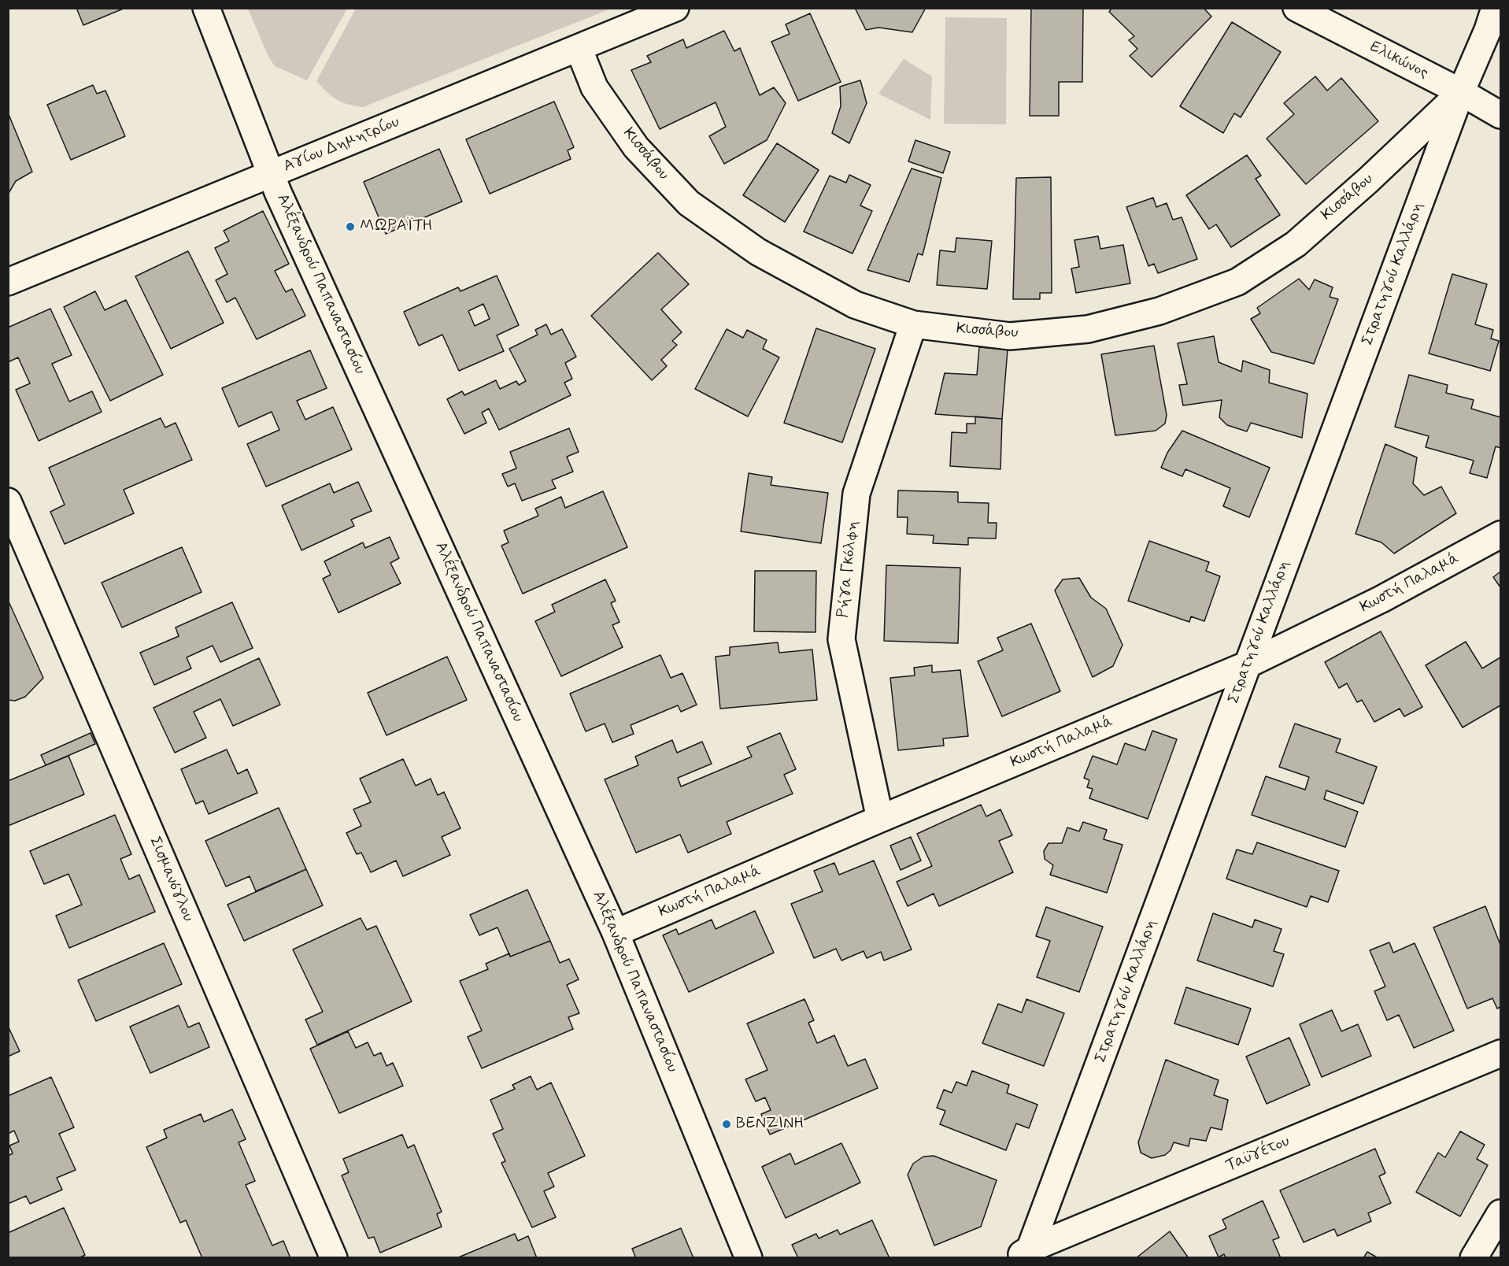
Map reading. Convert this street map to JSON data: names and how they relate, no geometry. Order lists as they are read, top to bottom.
{
  "streets": {
    "street": [
      "Ελικώνος",
      "Αγίου Δημητρίου",
      "Κισσάβου",
      "Στρατηγού Καλλάρη",
      "Αλέξανδρού Παπαναστασίου",
      "Ρήγα Γκόλφη",
      "Κωστή Παλαμά",
      "Σισμανόγλου",
      "Ταϋγέτου"
    ]
  },
  "crossings": [
    ["Ελικώνος", "Κισσάβου"],
    ["Ελικώνος", "Στρατηγού Καλλάρη"],
    ["Αγίου Δημητρίου", "Κισσάβου"],
    ["Αγίου Δημητρίου", "Αλέξανδρού Παπαναστασίου"],
    ["Κισσάβου", "Στρατηγού Καλλάρη"],
    ["Κισσάβου", "Ρήγα Γκόλφη"],
    ["Στρατηγού Καλλάρη", "Κωστή Παλαμά"],
    ["Στρατηγού Καλλάρη", "Ταϋγέτου"],
    ["Αλέξανδρού Παπαναστασίου", "Κωστή Παλαμά"],
    ["Ρήγα Γκόλφη", "Κωστή Παλαμά"]
  ],
  "places": ["ΜΩΡΑΪΤΗ", "ΒΕΝΖΙΝΗ"]
}
